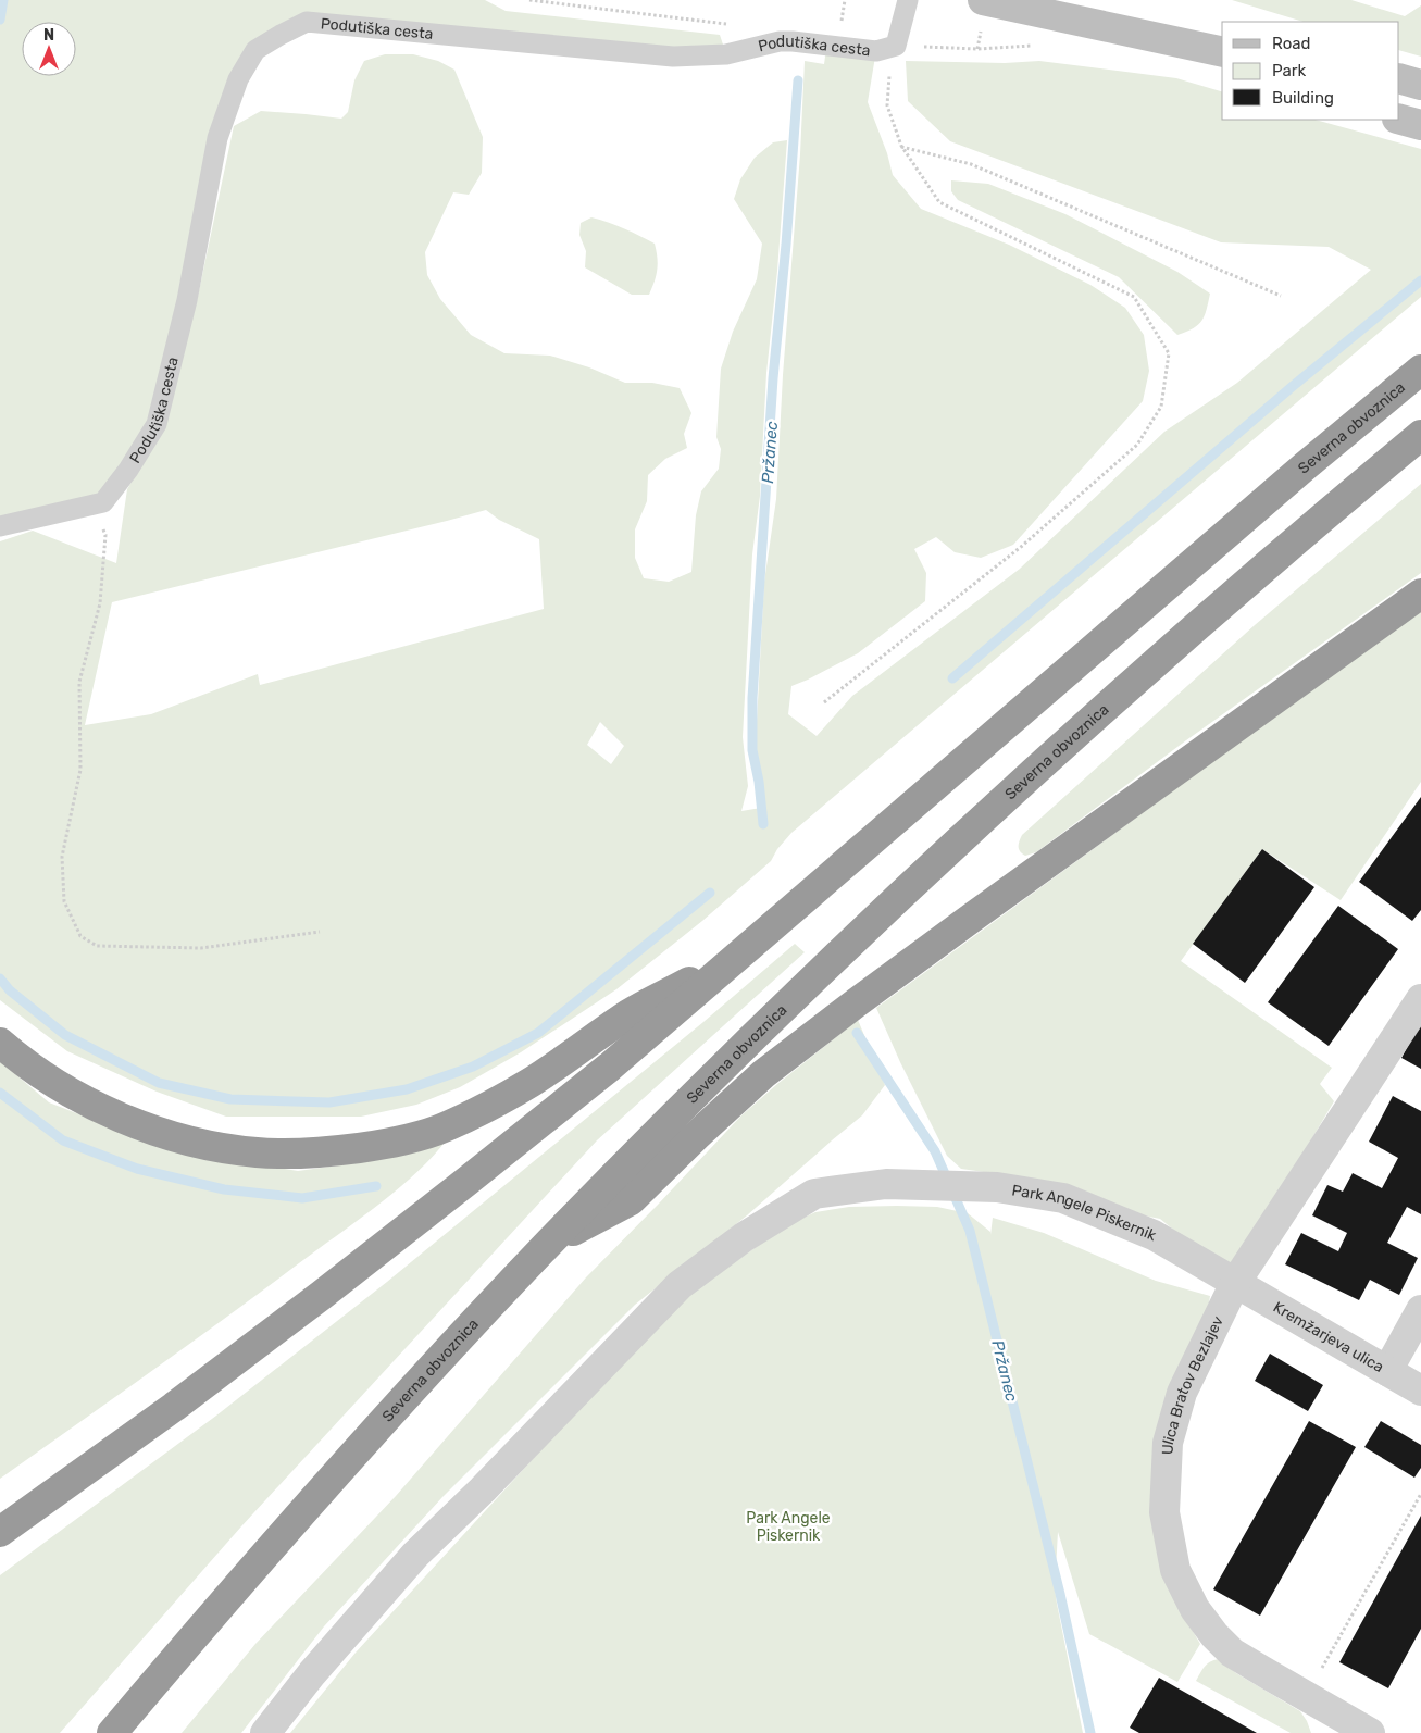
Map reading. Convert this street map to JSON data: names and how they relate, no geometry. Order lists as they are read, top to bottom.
{
  "streets": {
    "highway": ["Severna obvoznica"],
    "street": ["Park Angele Piskernik", "Kremžarjeva ulica", "Ulica Bratov Bezlajev"],
    "lane": ["Podutiška cesta"]
  },
  "crossings": [
    ["Park Angele Piskernik", "Kremžarjeva ulica"],
    ["Park Angele Piskernik", "Ulica Bratov Bezlajev"],
    ["Kremžarjeva ulica", "Ulica Bratov Bezlajev"]
  ],
  "water": ["Pržanec"],
  "parks": ["Park Angele Piskernik"],
  "legend": ["Road", "Park", "Building"],
  "north": "top"
}
